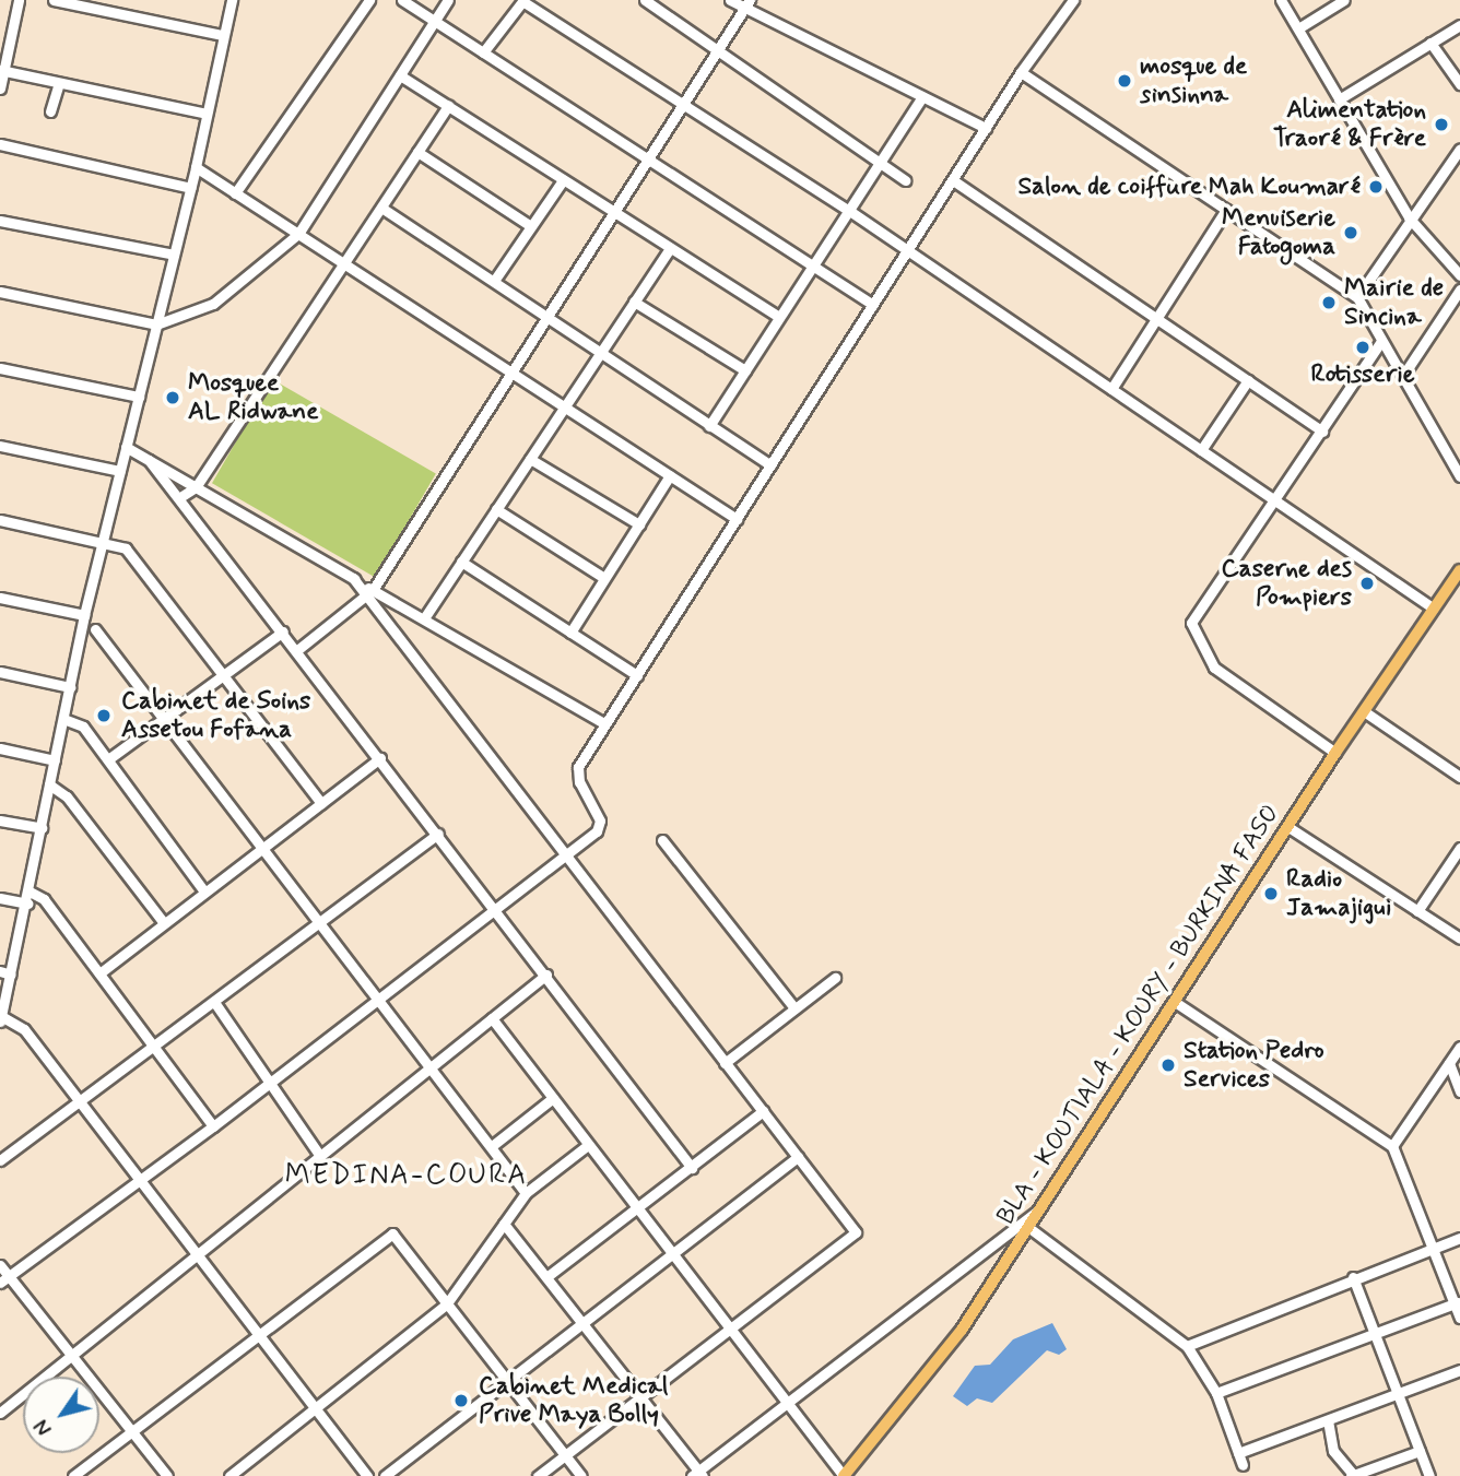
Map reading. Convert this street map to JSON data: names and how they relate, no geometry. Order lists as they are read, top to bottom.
{
  "streets": {
    "main road": ["BLA - KOUTIALA - KOURY - BURKINA FASO"]
  },
  "districts": ["MEDINA-COURA"],
  "places": [
    "mosque de sinsinna",
    "Alimentation Traoré & Frère",
    "Salon de coiffure Mah Koumaré",
    "Menuiserie Fatogoma",
    "Mairie de Sincina",
    "Rotisserie",
    "Mosquee AL Ridwane",
    "Caserne des Pompiers",
    "Cabinet de Soins Assetou Fofana",
    "Radio Jamajigui",
    "Station Pedro Services",
    "Cabinet Medical Prive Maya Bolly"
  ],
  "north": "bottom left"
}
